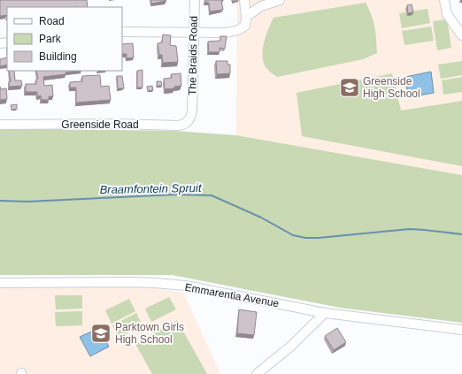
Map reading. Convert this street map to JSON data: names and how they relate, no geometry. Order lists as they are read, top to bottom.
{
  "streets": {
    "street": ["The Braids Road", "Greenside Road", "Emmarentia Avenue"]
  },
  "crossings": [
    ["The Braids Road", "Greenside Road"]
  ],
  "water": ["Braamfontein Spruit"],
  "places": {
    "school or university": ["Greenside High School", "Parktown Girls High School"]
  },
  "legend": ["Road", "Park", "Building"]
}
